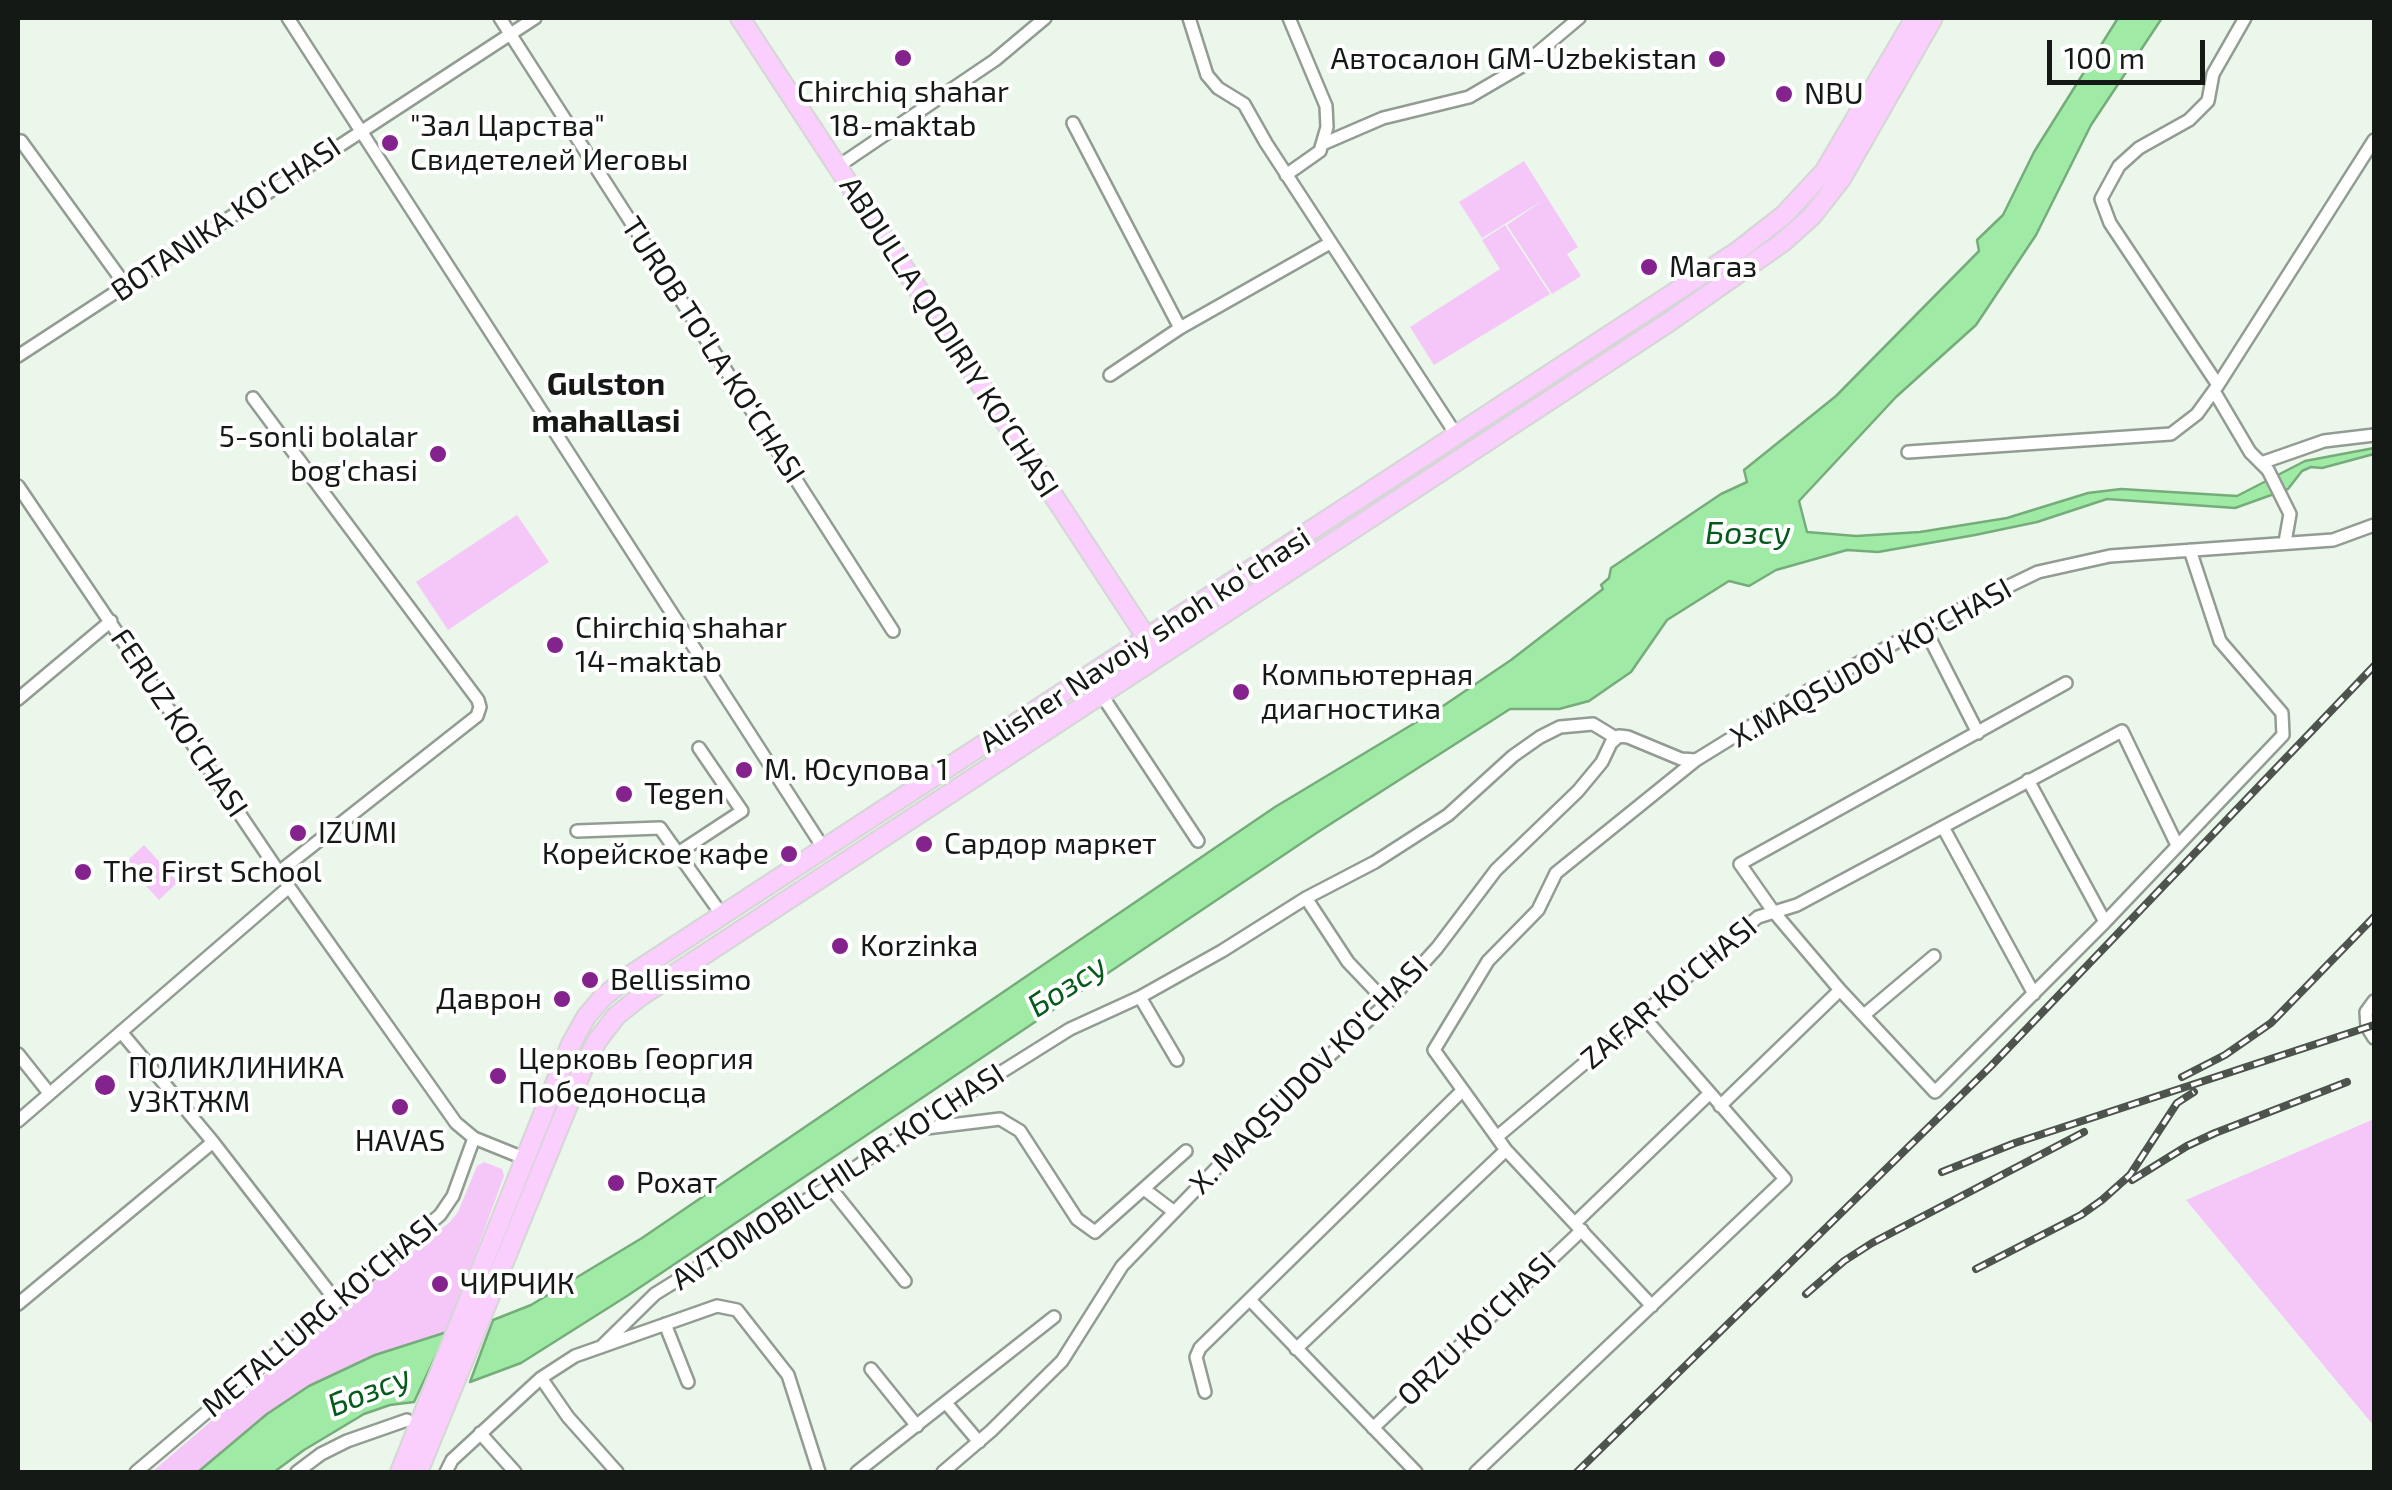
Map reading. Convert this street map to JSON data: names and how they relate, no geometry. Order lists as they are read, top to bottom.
{
  "streets": {
    "main road": ["ABDULLA QODIRIY KO‘CHASI", "Alisher Navoiy shoh koʻchasi", "FERUZ KO‘CHASI"],
    "street": [
      "BOTANIKA KO‘CHASI",
      "TUROB TO‘LA KO‘CHASI",
      "X.MAQSUDOV KO‘CHASI",
      "ZAFAR KO‘CHASI",
      "X. MAQSUDOV KO‘CHASI",
      "AVTOMOBILCHILAR KO‘CHASI",
      "METALLURG KO‘CHASI",
      "ORZU KO‘CHASI"
    ]
  },
  "crossings": [
    ["BOTANIKA KO‘CHASI", "TUROB TO‘LA KO‘CHASI"],
    ["ABDULLA QODIRIY KO‘CHASI", "Alisher Navoiy shoh koʻchasi"],
    ["Alisher Navoiy shoh koʻchasi", "FERUZ KO‘CHASI"],
    ["FERUZ KO‘CHASI", "METALLURG KO‘CHASI"],
    ["X. MAQSUDOV KO‘CHASI", "AVTOMOBILCHILAR KO‘CHASI"]
  ],
  "districts": ["Gulston mahallasi"],
  "water": ["Бозсу"],
  "places": [
    "Chirchiq shahar 18-maktab",
    "Автосалон GM-Uzbekistan",
    "NBU",
    "\"Зал Царства\" Свидетелей Иеговы",
    "Магаз",
    "5-sonli bolalar bog'chasi",
    "Chirchiq shahar 14-maktab",
    "Компьютерная диагностика",
    "М. Юсупова 1",
    "Tegen",
    "IZUMI",
    "Сардор маркет",
    "Корейское кафе",
    "The First School",
    "Korzinka",
    "Bellissimo",
    "Даврон",
    "Церковь Георгия Победоносца",
    "ПОЛИКЛИНИКА УЗКТЖМ",
    "HAVAS",
    "Рохат",
    "ЧИРЧИК"
  ],
  "scale_bar": "100 m"
}
